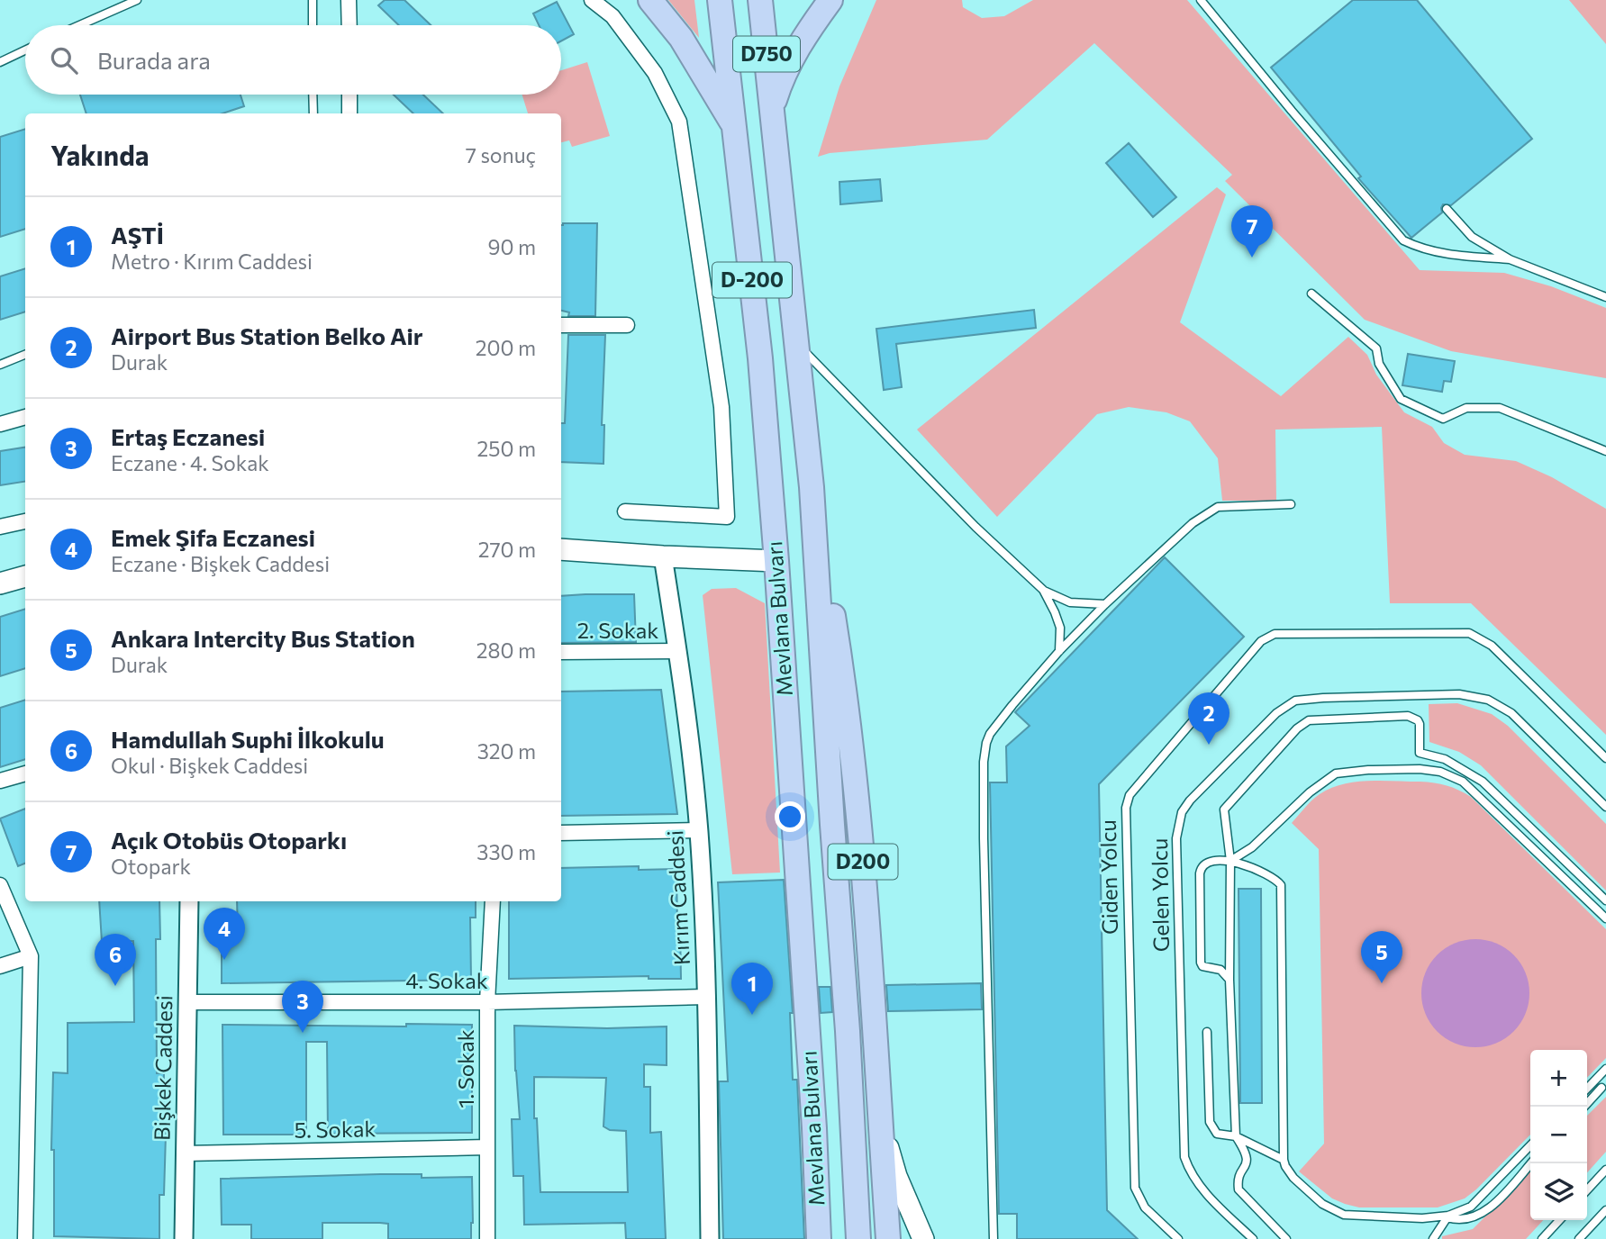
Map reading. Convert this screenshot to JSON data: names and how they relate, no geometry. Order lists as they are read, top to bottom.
{
  "streets": {
    "highway": [
      "D750",
      "D-200",
      "Mevlana Bulvarı",
      "D200"
    ],
    "street": [
      "2. Sokak",
      "Kırım Caddesi",
      "4. Sokak",
      "Bişkek Caddesi",
      "1. Sokak",
      "5. Sokak"
    ],
    "lane": ["Giden Yolcu", "Gelen Yolcu"]
  },
  "crossings": [
    ["D-200", "Mevlana Bulvarı"],
    ["Mevlana Bulvarı", "D200"],
    ["2. Sokak", "Kırım Caddesi"],
    ["Kırım Caddesi", "4. Sokak"],
    ["4. Sokak", "Bişkek Caddesi"],
    ["4. Sokak", "1. Sokak"],
    ["Bişkek Caddesi", "5. Sokak"],
    ["1. Sokak", "5. Sokak"]
  ],
  "page": {
    "search": "Burada ara",
    "heading": ["Yakında", "7 sonuç"],
    "list": [
      {
        "mark": "1",
        "name": "AŞTİ",
        "note": "Metro · Kırım Caddesi",
        "value": "90 m"
      },
      {
        "mark": "2",
        "name": "Airport Bus Station Belko Air",
        "note": "Durak",
        "value": "200 m"
      },
      {
        "mark": "3",
        "name": "Ertaş Eczanesi",
        "note": "Eczane · 4. Sokak",
        "value": "250 m"
      },
      {
        "mark": "4",
        "name": "Emek Şifa Eczanesi",
        "note": "Eczane · Bişkek Caddesi",
        "value": "270 m"
      },
      {
        "mark": "5",
        "name": "Ankara Intercity Bus Station",
        "note": "Durak",
        "value": "280 m"
      },
      {
        "mark": "6",
        "name": "Hamdullah Suphi İlkokulu",
        "note": "Okul · Bişkek Caddesi",
        "value": "320 m"
      },
      {
        "mark": "7",
        "name": "Açık Otobüs Otoparkı",
        "note": "Otopark",
        "value": "330 m"
      }
    ],
    "pins": [
      "7",
      "2",
      "4",
      "5",
      "6",
      "1",
      "3"
    ],
    "map_buttons": ["+", "−"]
  }
}
